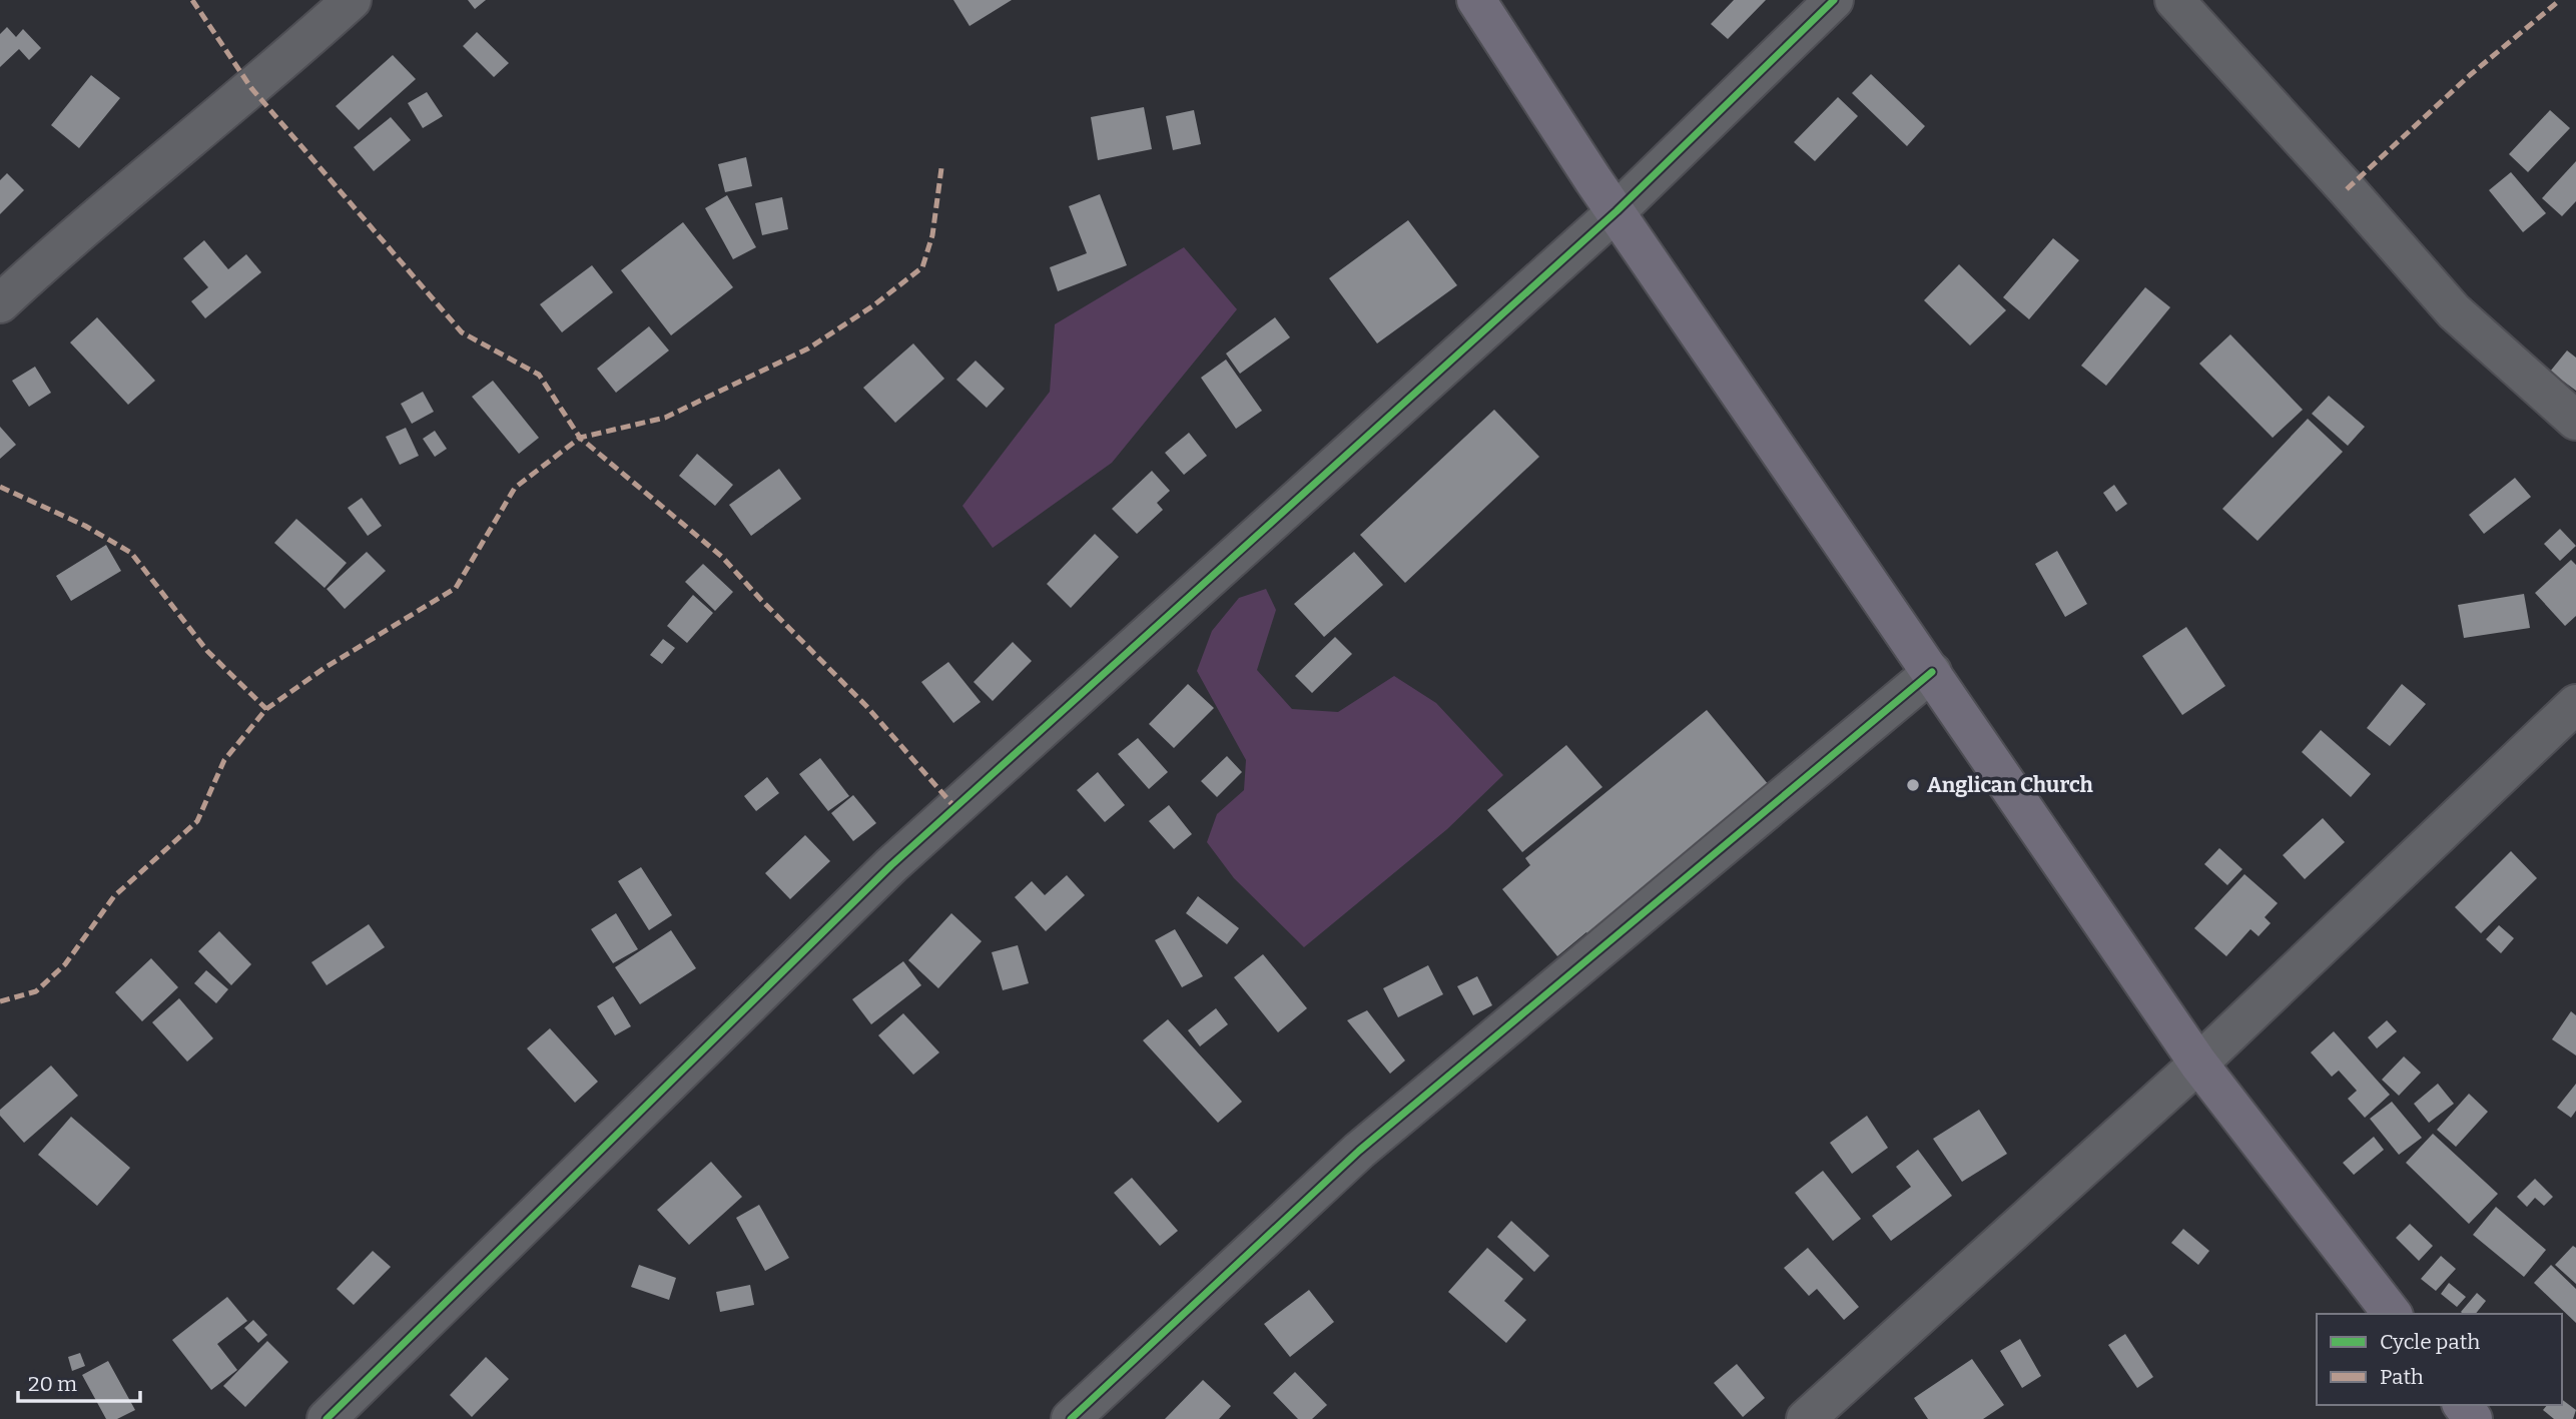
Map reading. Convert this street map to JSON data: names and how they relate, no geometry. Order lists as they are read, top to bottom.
{
  "places": ["Anglican Church"],
  "legend": ["Cycle path", "Path"],
  "scale_bar": "20 m"
}
